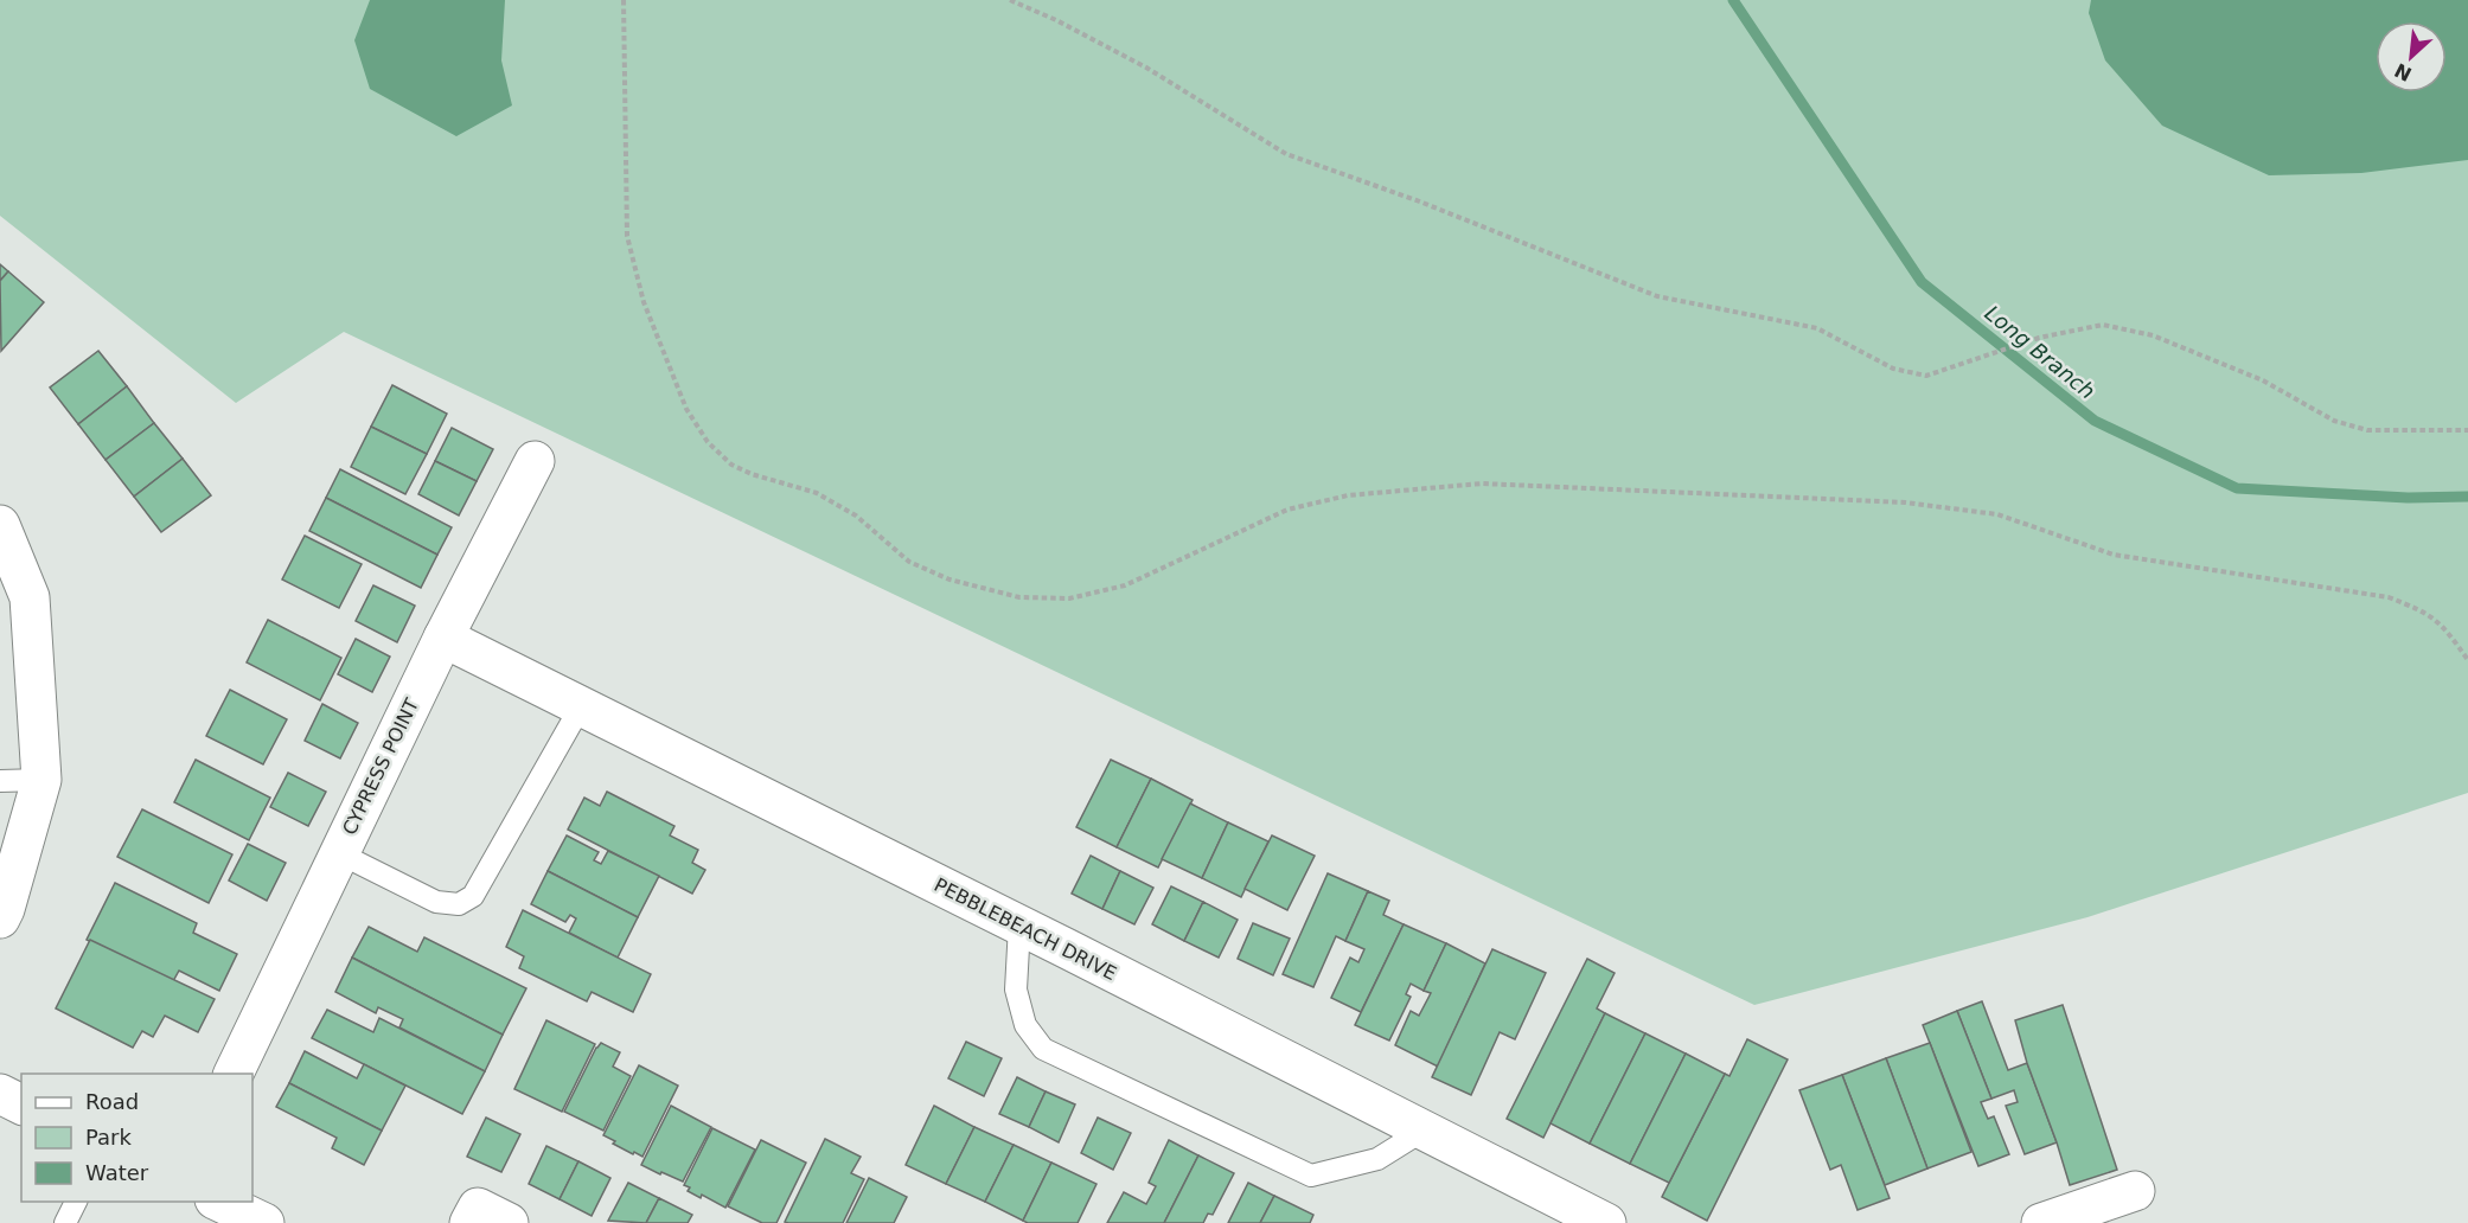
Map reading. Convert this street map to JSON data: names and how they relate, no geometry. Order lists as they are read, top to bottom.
{
  "streets": {
    "street": ["CYPRESS POINT", "PEBBLEBEACH DRIVE"]
  },
  "crossings": [
    ["CYPRESS POINT", "PEBBLEBEACH DRIVE"]
  ],
  "water": ["Long Branch"],
  "legend": ["Road", "Park", "Water"],
  "north": "bottom left"
}
